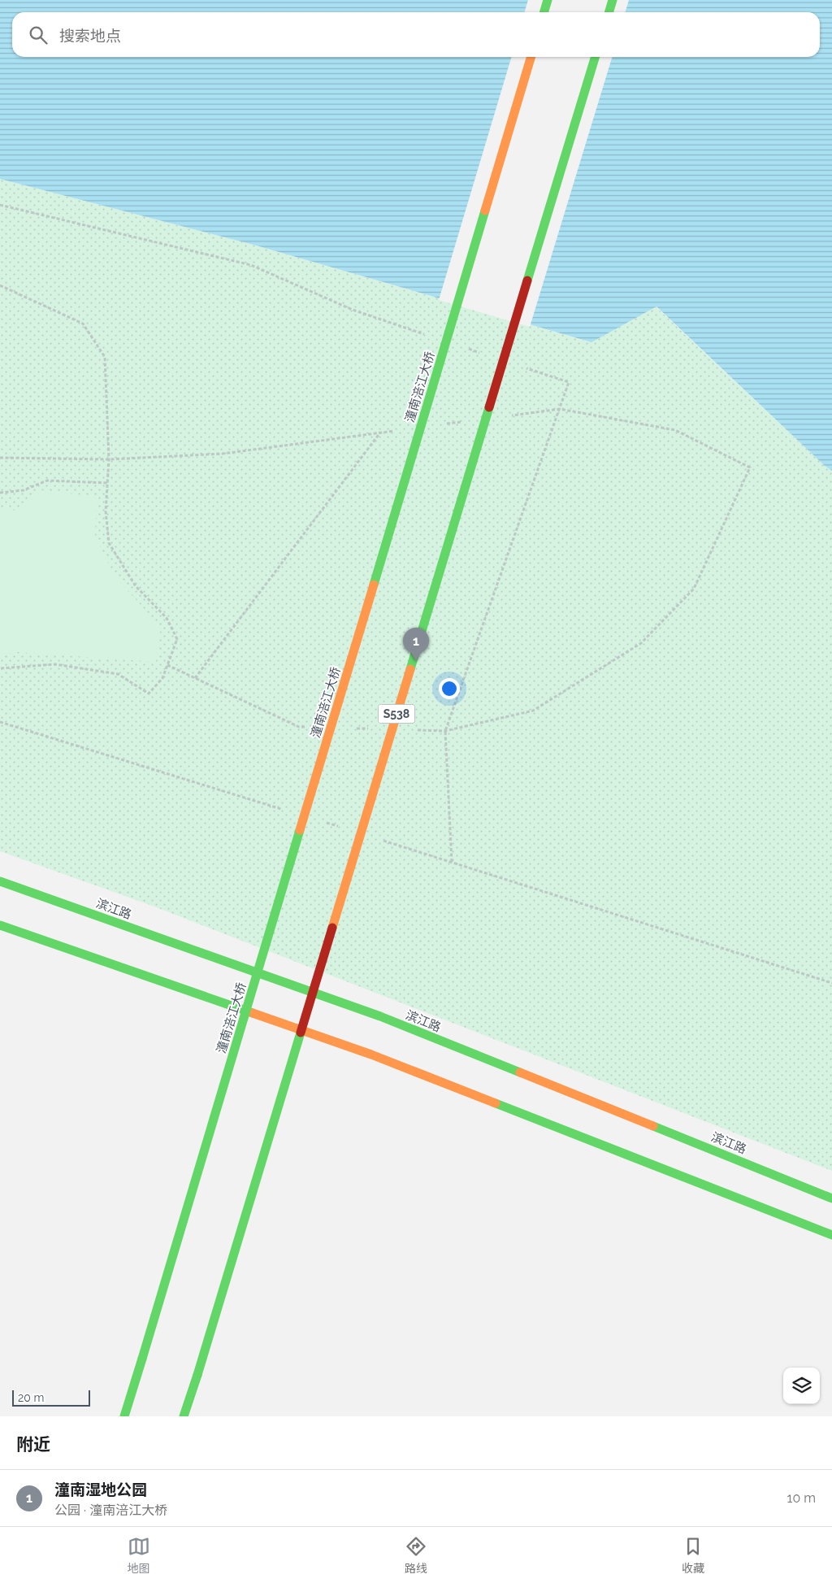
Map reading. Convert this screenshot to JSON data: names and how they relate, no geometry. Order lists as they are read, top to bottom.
{
  "streets": {
    "main road": ["潼南涪江大桥", "S538", "滨江路"]
  },
  "scale_bar": "20 m",
  "page": {
    "search": "搜索地点",
    "pins": "1",
    "scale": "20 m",
    "heading": "附近",
    "list": [
      {
        "mark": "1",
        "name": "潼南湿地公园",
        "note": "公园 · 潼南涪江大桥",
        "value": "10 m"
      }
    ],
    "nav": ["地图", "路线", "收藏"]
  }
}
